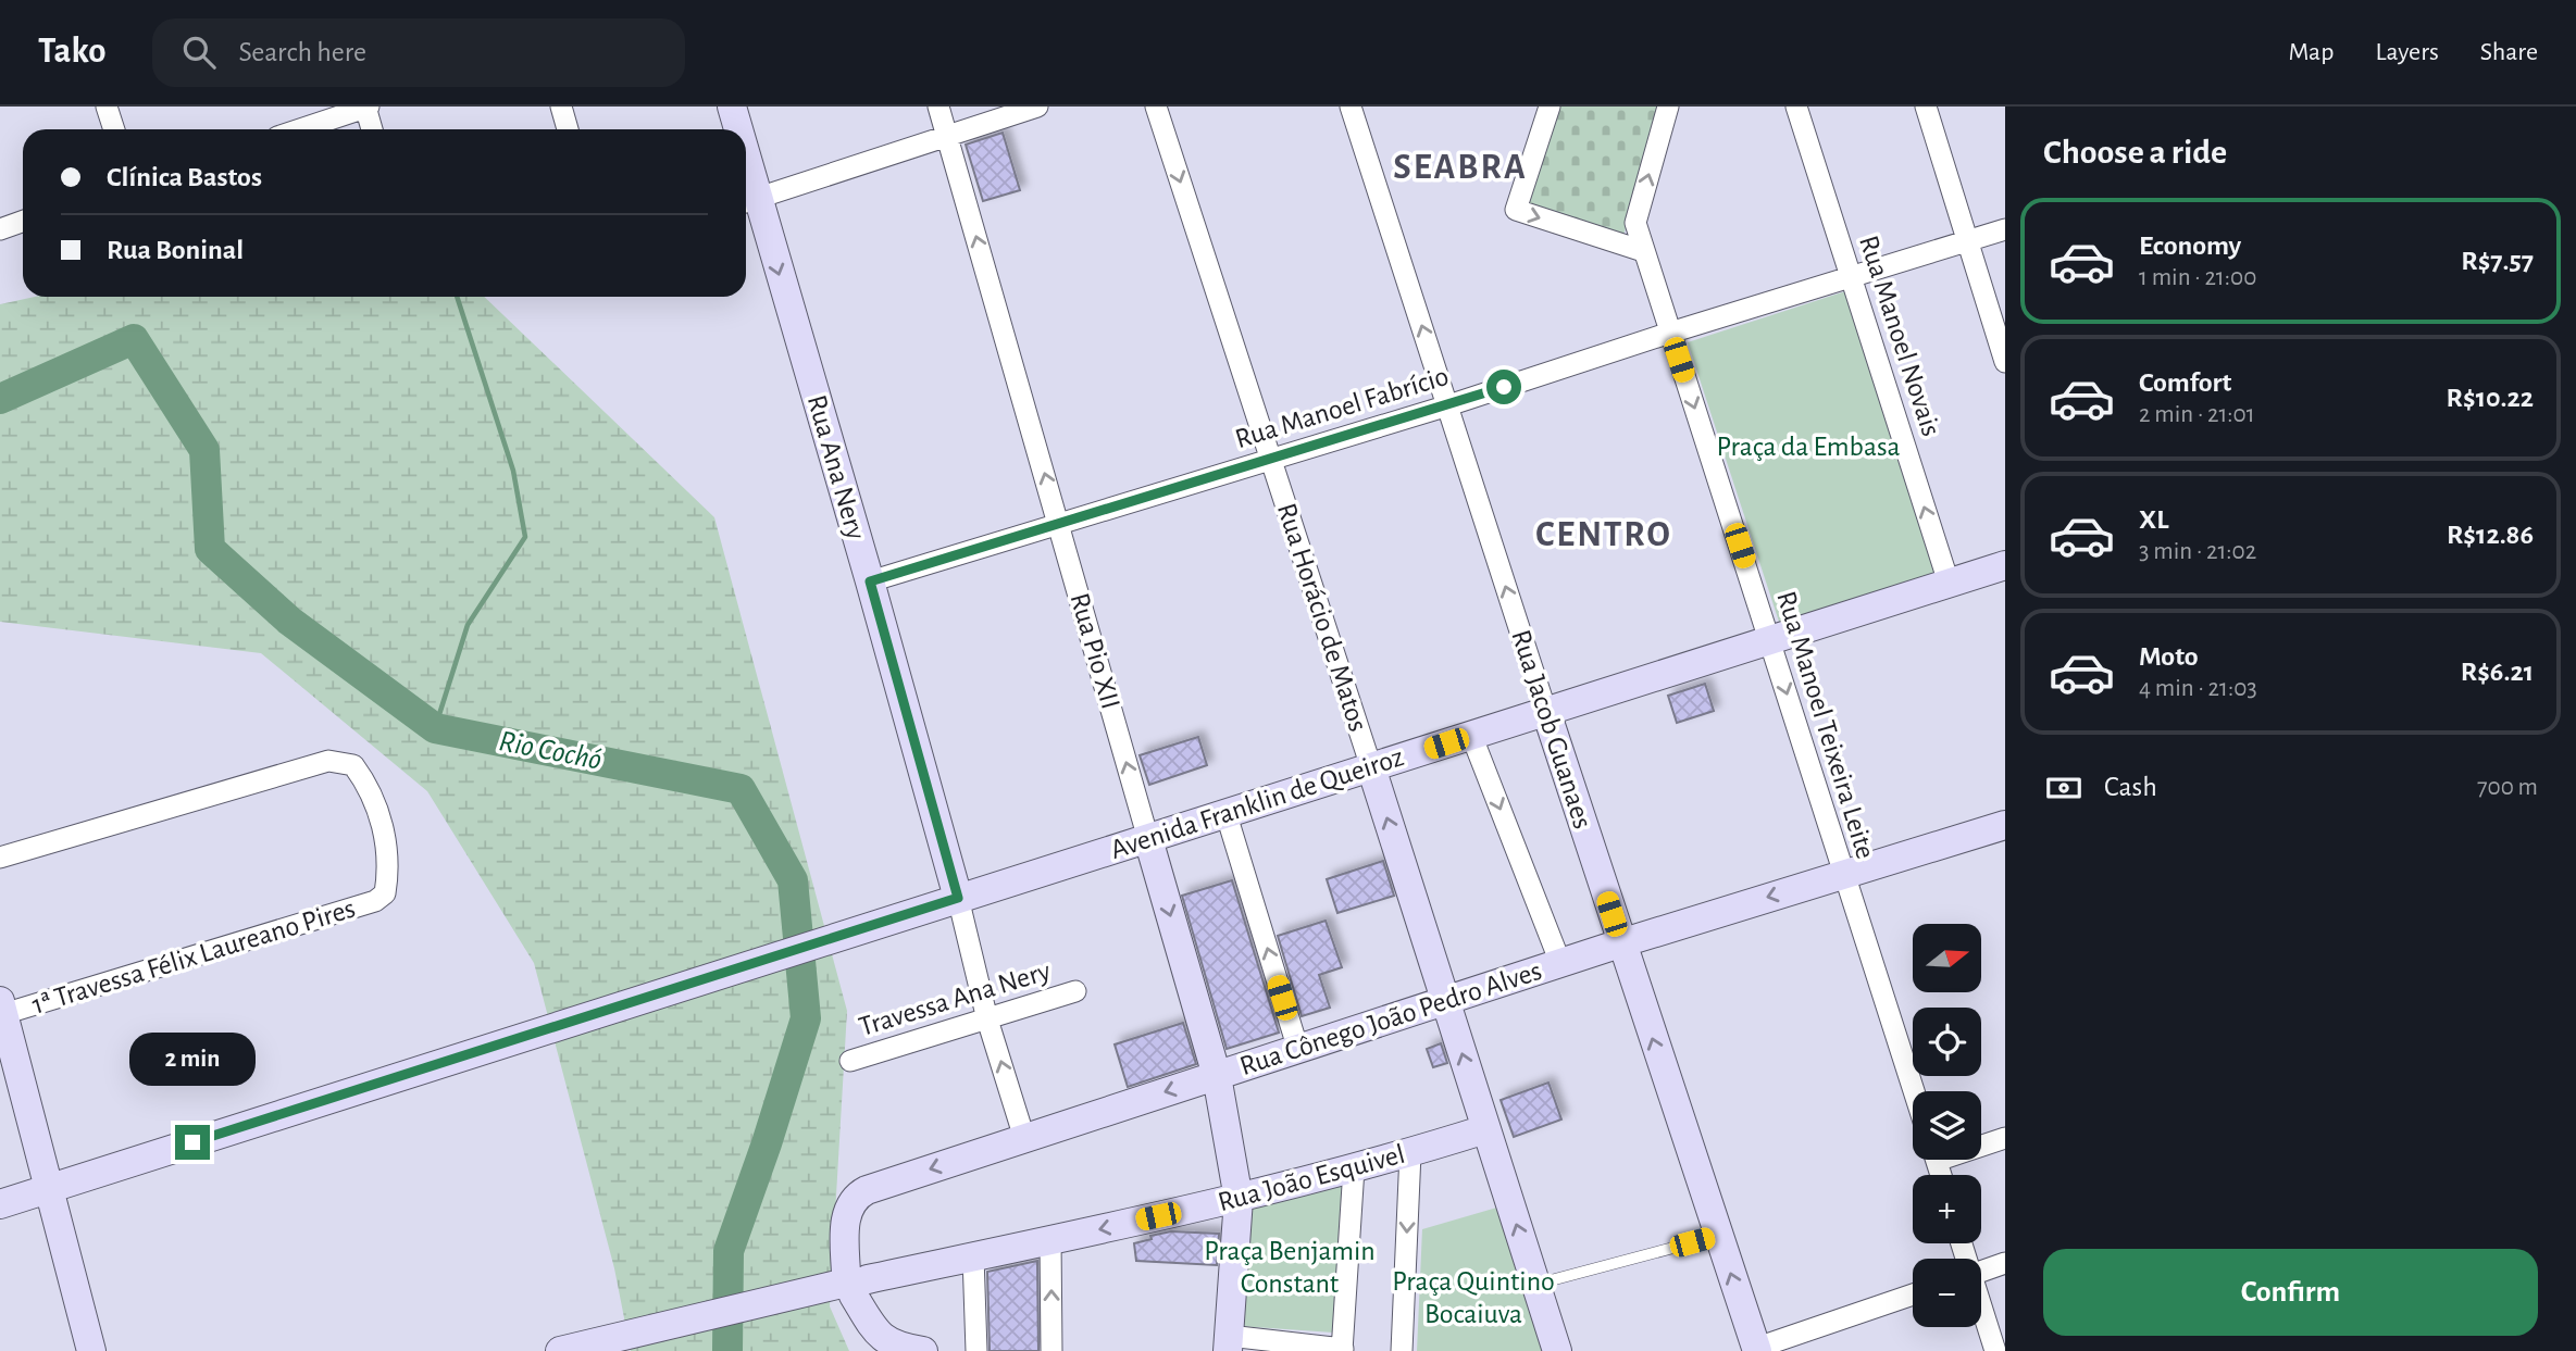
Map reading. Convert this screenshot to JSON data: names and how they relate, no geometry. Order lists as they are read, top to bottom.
{
  "streets": {
    "street": [
      "Rua Manoel Novais",
      "Rua Manoel Fabrício",
      "Rua Ana Nery",
      "Rua Horácio de Matos",
      "Rua Pio XII",
      "Rua Manoel Teixeira Leite",
      "Rua Jacob Guanaes",
      "Avenida Franklin de Queiroz",
      "1ª Travessa Félix Laureano Pires",
      "Travessa Ana Nery",
      "Rua Cônego João Pedro Alves",
      "Rua João Esquivel"
    ]
  },
  "crossings": [
    ["Rua Manoel Novais", "Rua Manoel Fabrício"],
    ["Rua Manoel Novais", "Avenida Franklin de Queiroz"],
    ["Rua Manoel Fabrício", "Rua Ana Nery"],
    ["Rua Manoel Fabrício", "Rua Horácio de Matos"],
    ["Rua Manoel Fabrício", "Rua Pio XII"],
    ["Rua Manoel Fabrício", "Rua Manoel Teixeira Leite"],
    ["Rua Manoel Fabrício", "Rua Jacob Guanaes"],
    ["Rua Ana Nery", "Avenida Franklin de Queiroz"],
    ["Rua Ana Nery", "Travessa Ana Nery"],
    ["Rua Ana Nery", "Rua Cônego João Pedro Alves"],
    ["Rua Horácio de Matos", "Avenida Franklin de Queiroz"],
    ["Rua Horácio de Matos", "Rua Cônego João Pedro Alves"],
    ["Rua Horácio de Matos", "Rua João Esquivel"],
    ["Rua Pio XII", "Avenida Franklin de Queiroz"],
    ["Rua Pio XII", "Rua Cônego João Pedro Alves"],
    ["Rua Pio XII", "Rua João Esquivel"],
    ["Rua Manoel Teixeira Leite", "Avenida Franklin de Queiroz"],
    ["Rua Manoel Teixeira Leite", "Rua Cônego João Pedro Alves"],
    ["Rua Jacob Guanaes", "Avenida Franklin de Queiroz"],
    ["Rua Jacob Guanaes", "Rua Cônego João Pedro Alves"],
    ["Rua Cônego João Pedro Alves", "Rua João Esquivel"]
  ],
  "one_way": ["Rua Jacob Guanaes", "Rua Cônego João Pedro Alves"],
  "districts": ["SEABRA", "CENTRO"],
  "water": ["Rio Cochó"],
  "parks": ["Praça da Embasa", "Praça Benjamin Constant", "Praça Quintino Bocaiuva"],
  "north": "right",
  "page": {
    "header": "Tako",
    "search": "Search here",
    "nav": ["Map", "Layers", "Share"],
    "heading": "Choose a ride",
    "banner": ["Clínica Bastos", "Rua Boninal"],
    "list": [
      {
        "name": "Economy",
        "note": "1 min · 21:00",
        "value": "R$7.57"
      },
      {
        "name": "Comfort",
        "note": "2 min · 21:01",
        "value": "R$10.22"
      },
      {
        "name": "XL",
        "note": "3 min · 21:02",
        "value": "R$12.86"
      },
      {
        "name": "Moto",
        "note": "4 min · 21:03",
        "value": "R$6.21"
      }
    ],
    "pay": ["Cash", "700 m"],
    "map_buttons": ["+", "−"],
    "bubble": "2 min",
    "buttons": "Confirm"
  }
}
